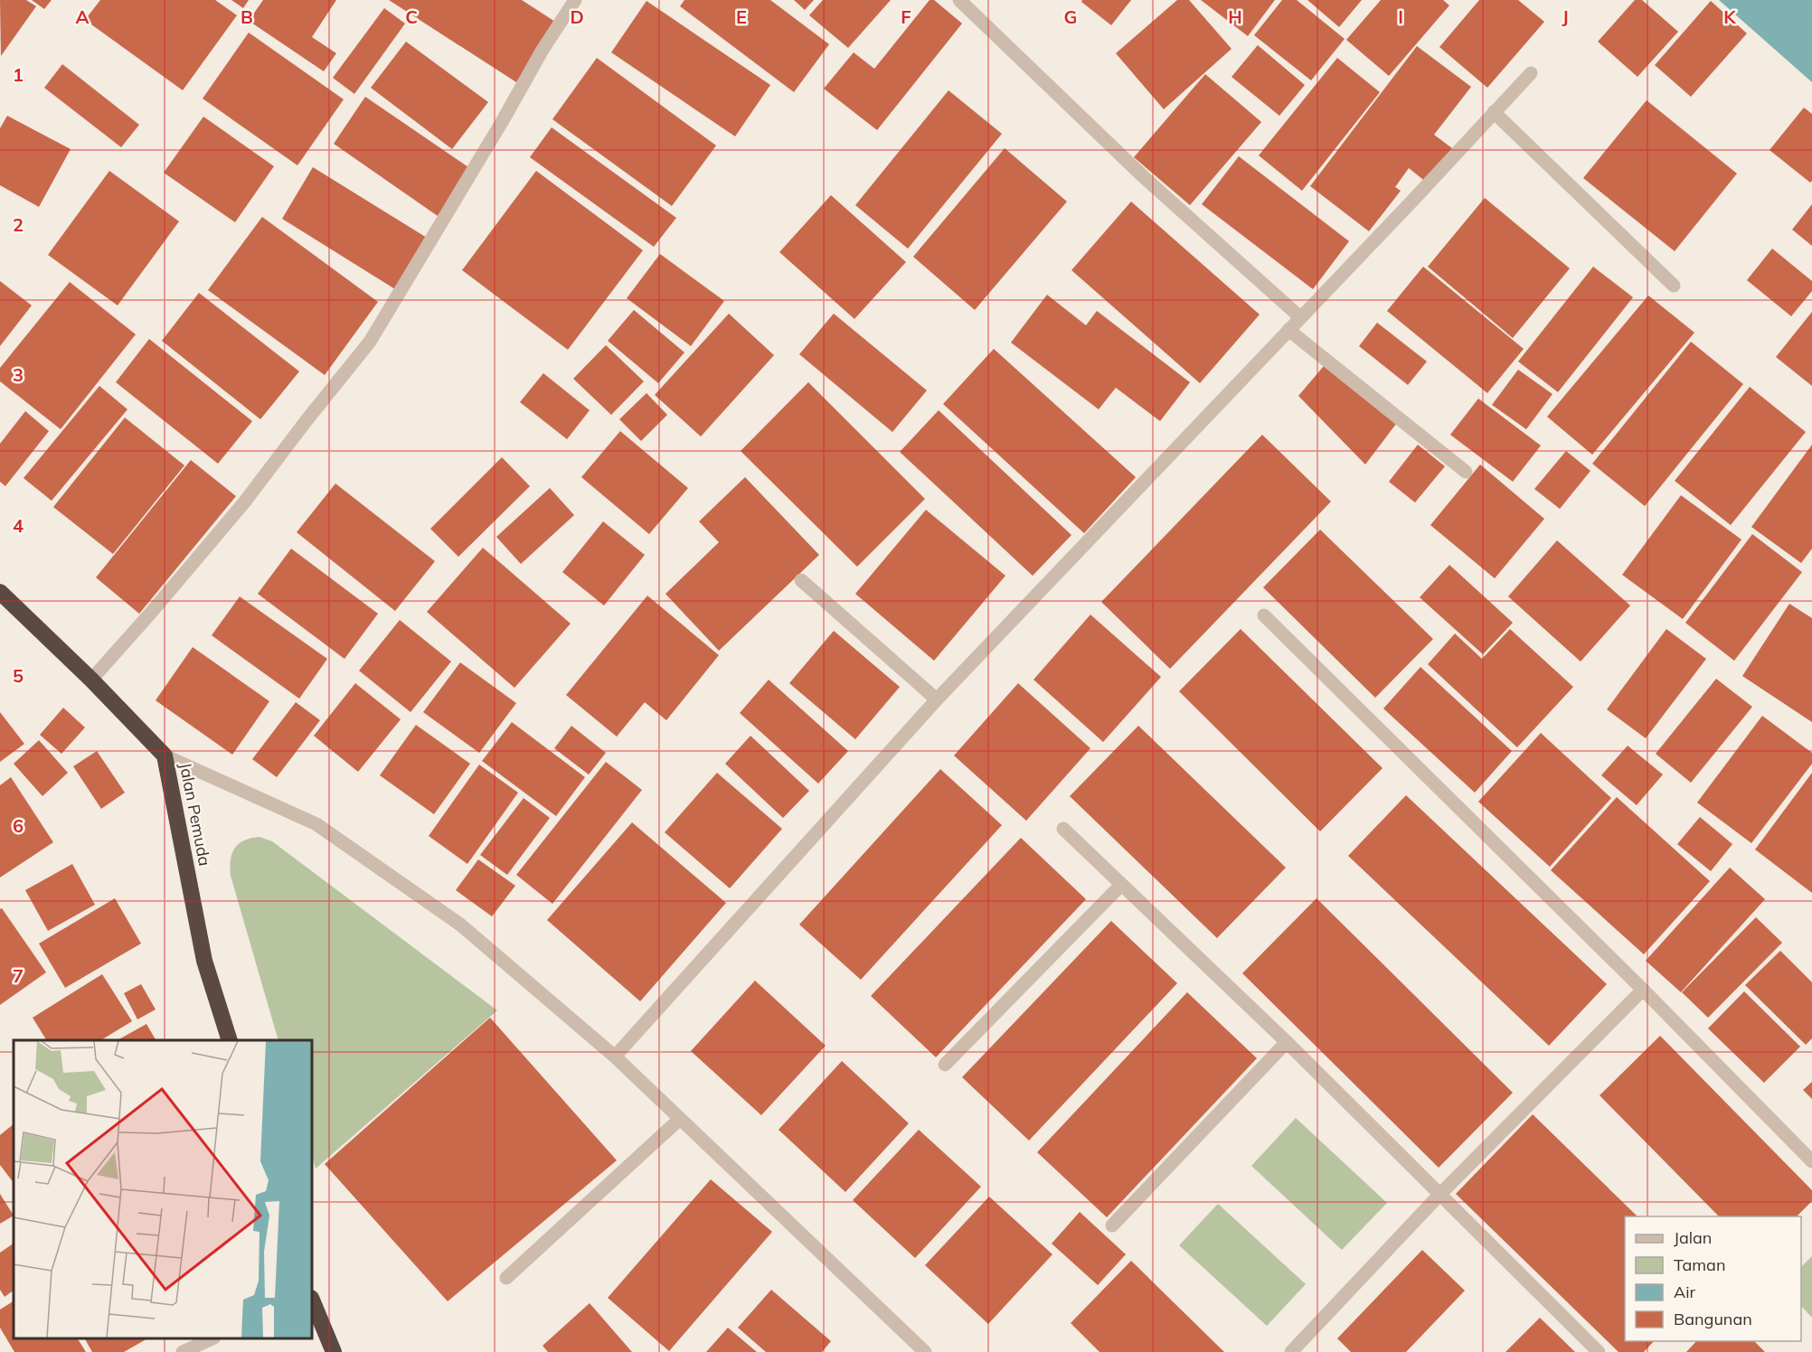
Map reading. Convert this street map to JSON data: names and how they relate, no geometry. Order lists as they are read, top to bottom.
{
  "streets": {
    "highway": ["Jalan Pemuda"]
  },
  "legend": [
    "Jalan",
    "Taman",
    "Air",
    "Bangunan"
  ],
  "grid": {
    "columns": [
      "A",
      "B",
      "C",
      "D",
      "E",
      "F",
      "G",
      "H",
      "I",
      "J",
      "K"
    ],
    "rows": [
      "1",
      "2",
      "3",
      "4",
      "5",
      "6",
      "7"
    ]
  }
}
